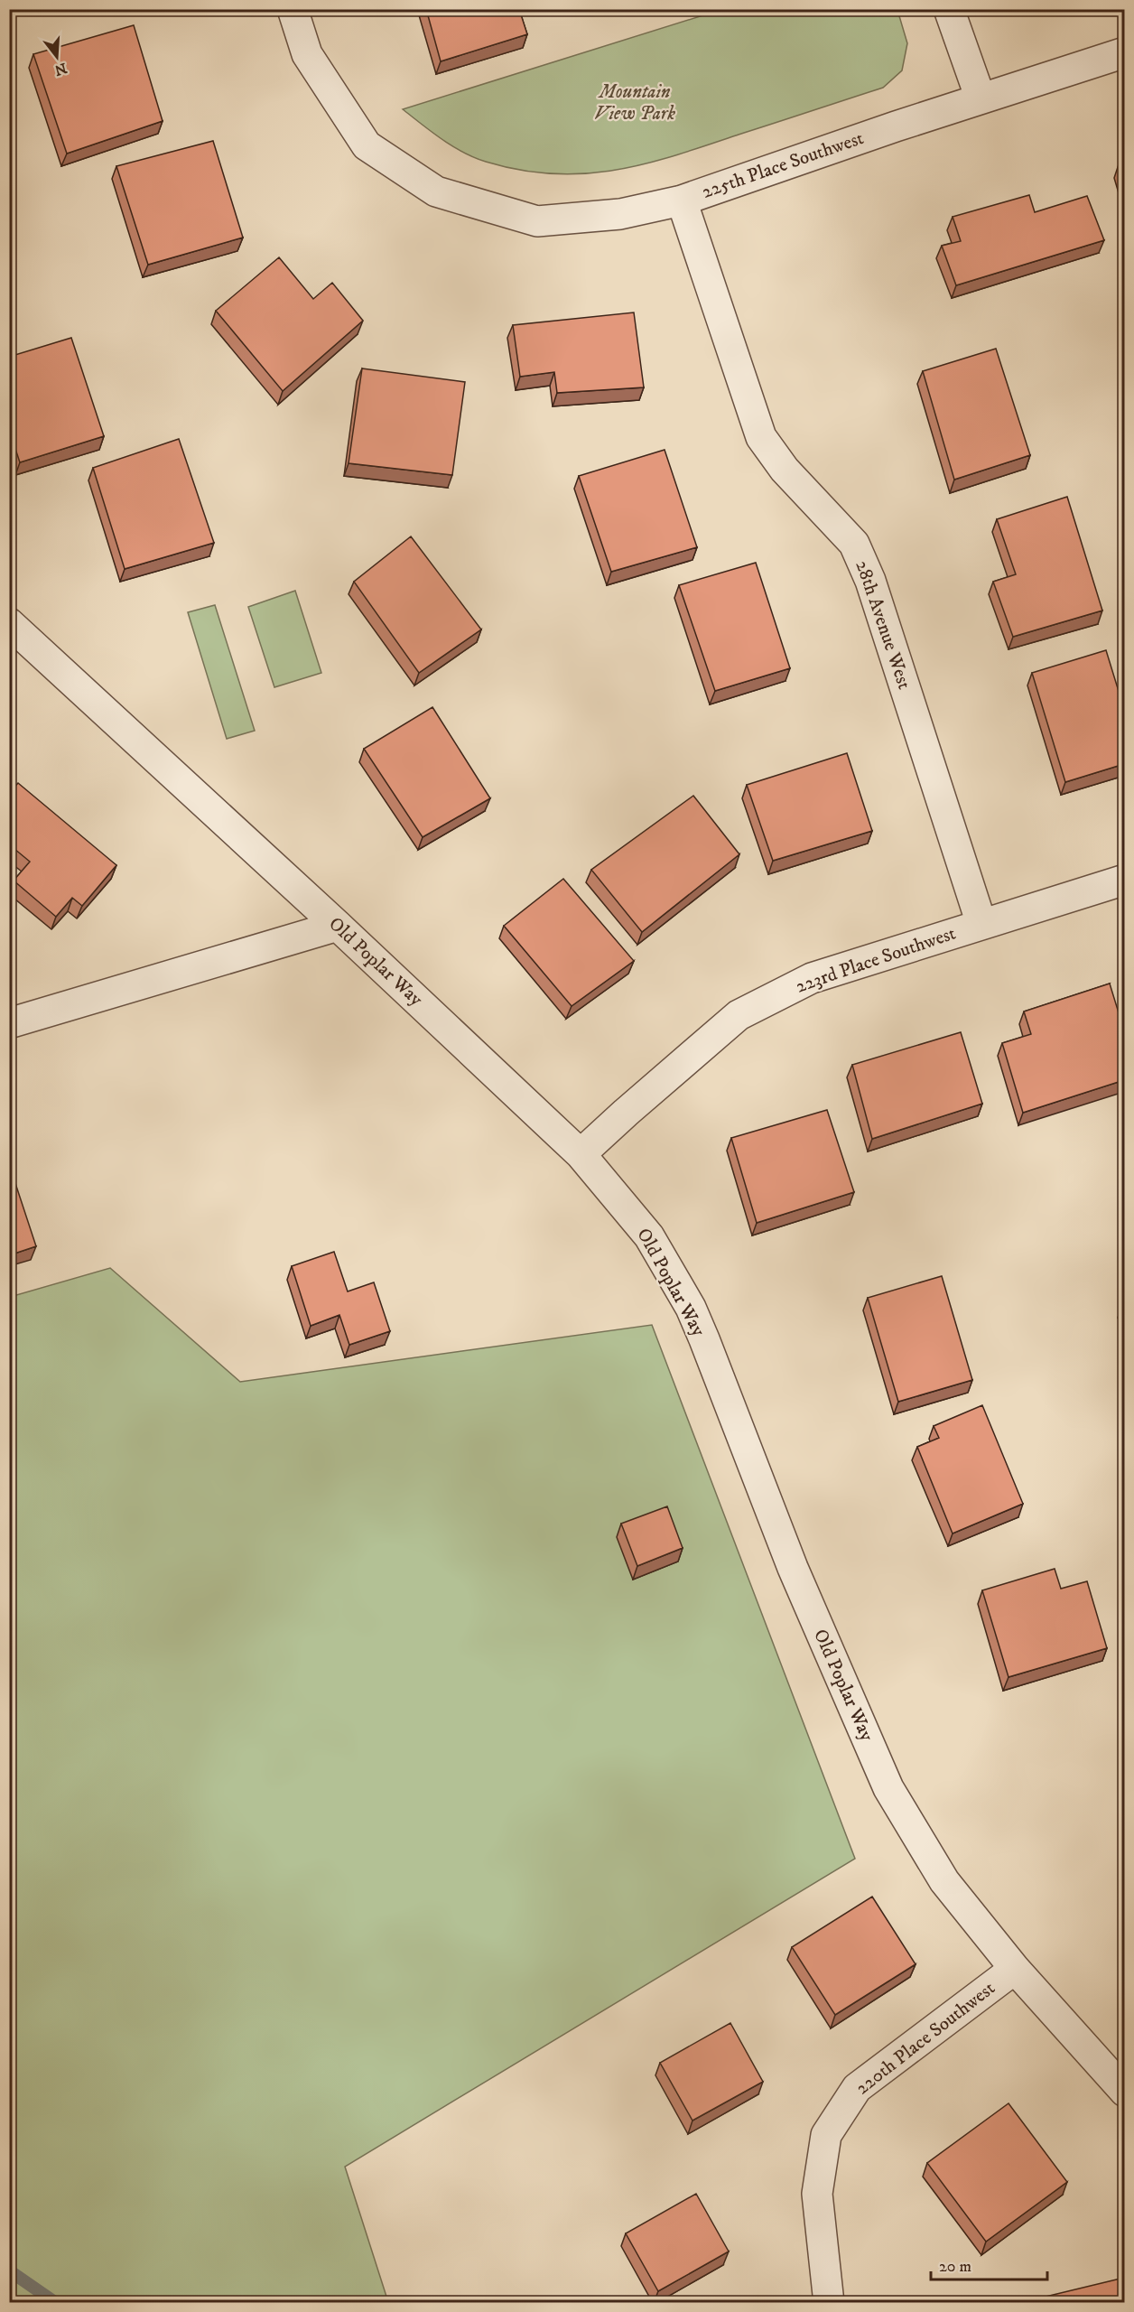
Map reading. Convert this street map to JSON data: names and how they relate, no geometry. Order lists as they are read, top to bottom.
{
  "streets": {
    "street": [
      "225th Place Southwest",
      "28th Avenue West",
      "223rd Place Southwest",
      "Old Poplar Way",
      "220th Place Southwest"
    ]
  },
  "crossings": [
    ["225th Place Southwest", "28th Avenue West"],
    ["28th Avenue West", "223rd Place Southwest"],
    ["223rd Place Southwest", "Old Poplar Way"],
    ["Old Poplar Way", "220th Place Southwest"]
  ],
  "parks": ["Mountain View Park"],
  "scale_bar": "20 m",
  "north": "bottom"
}
